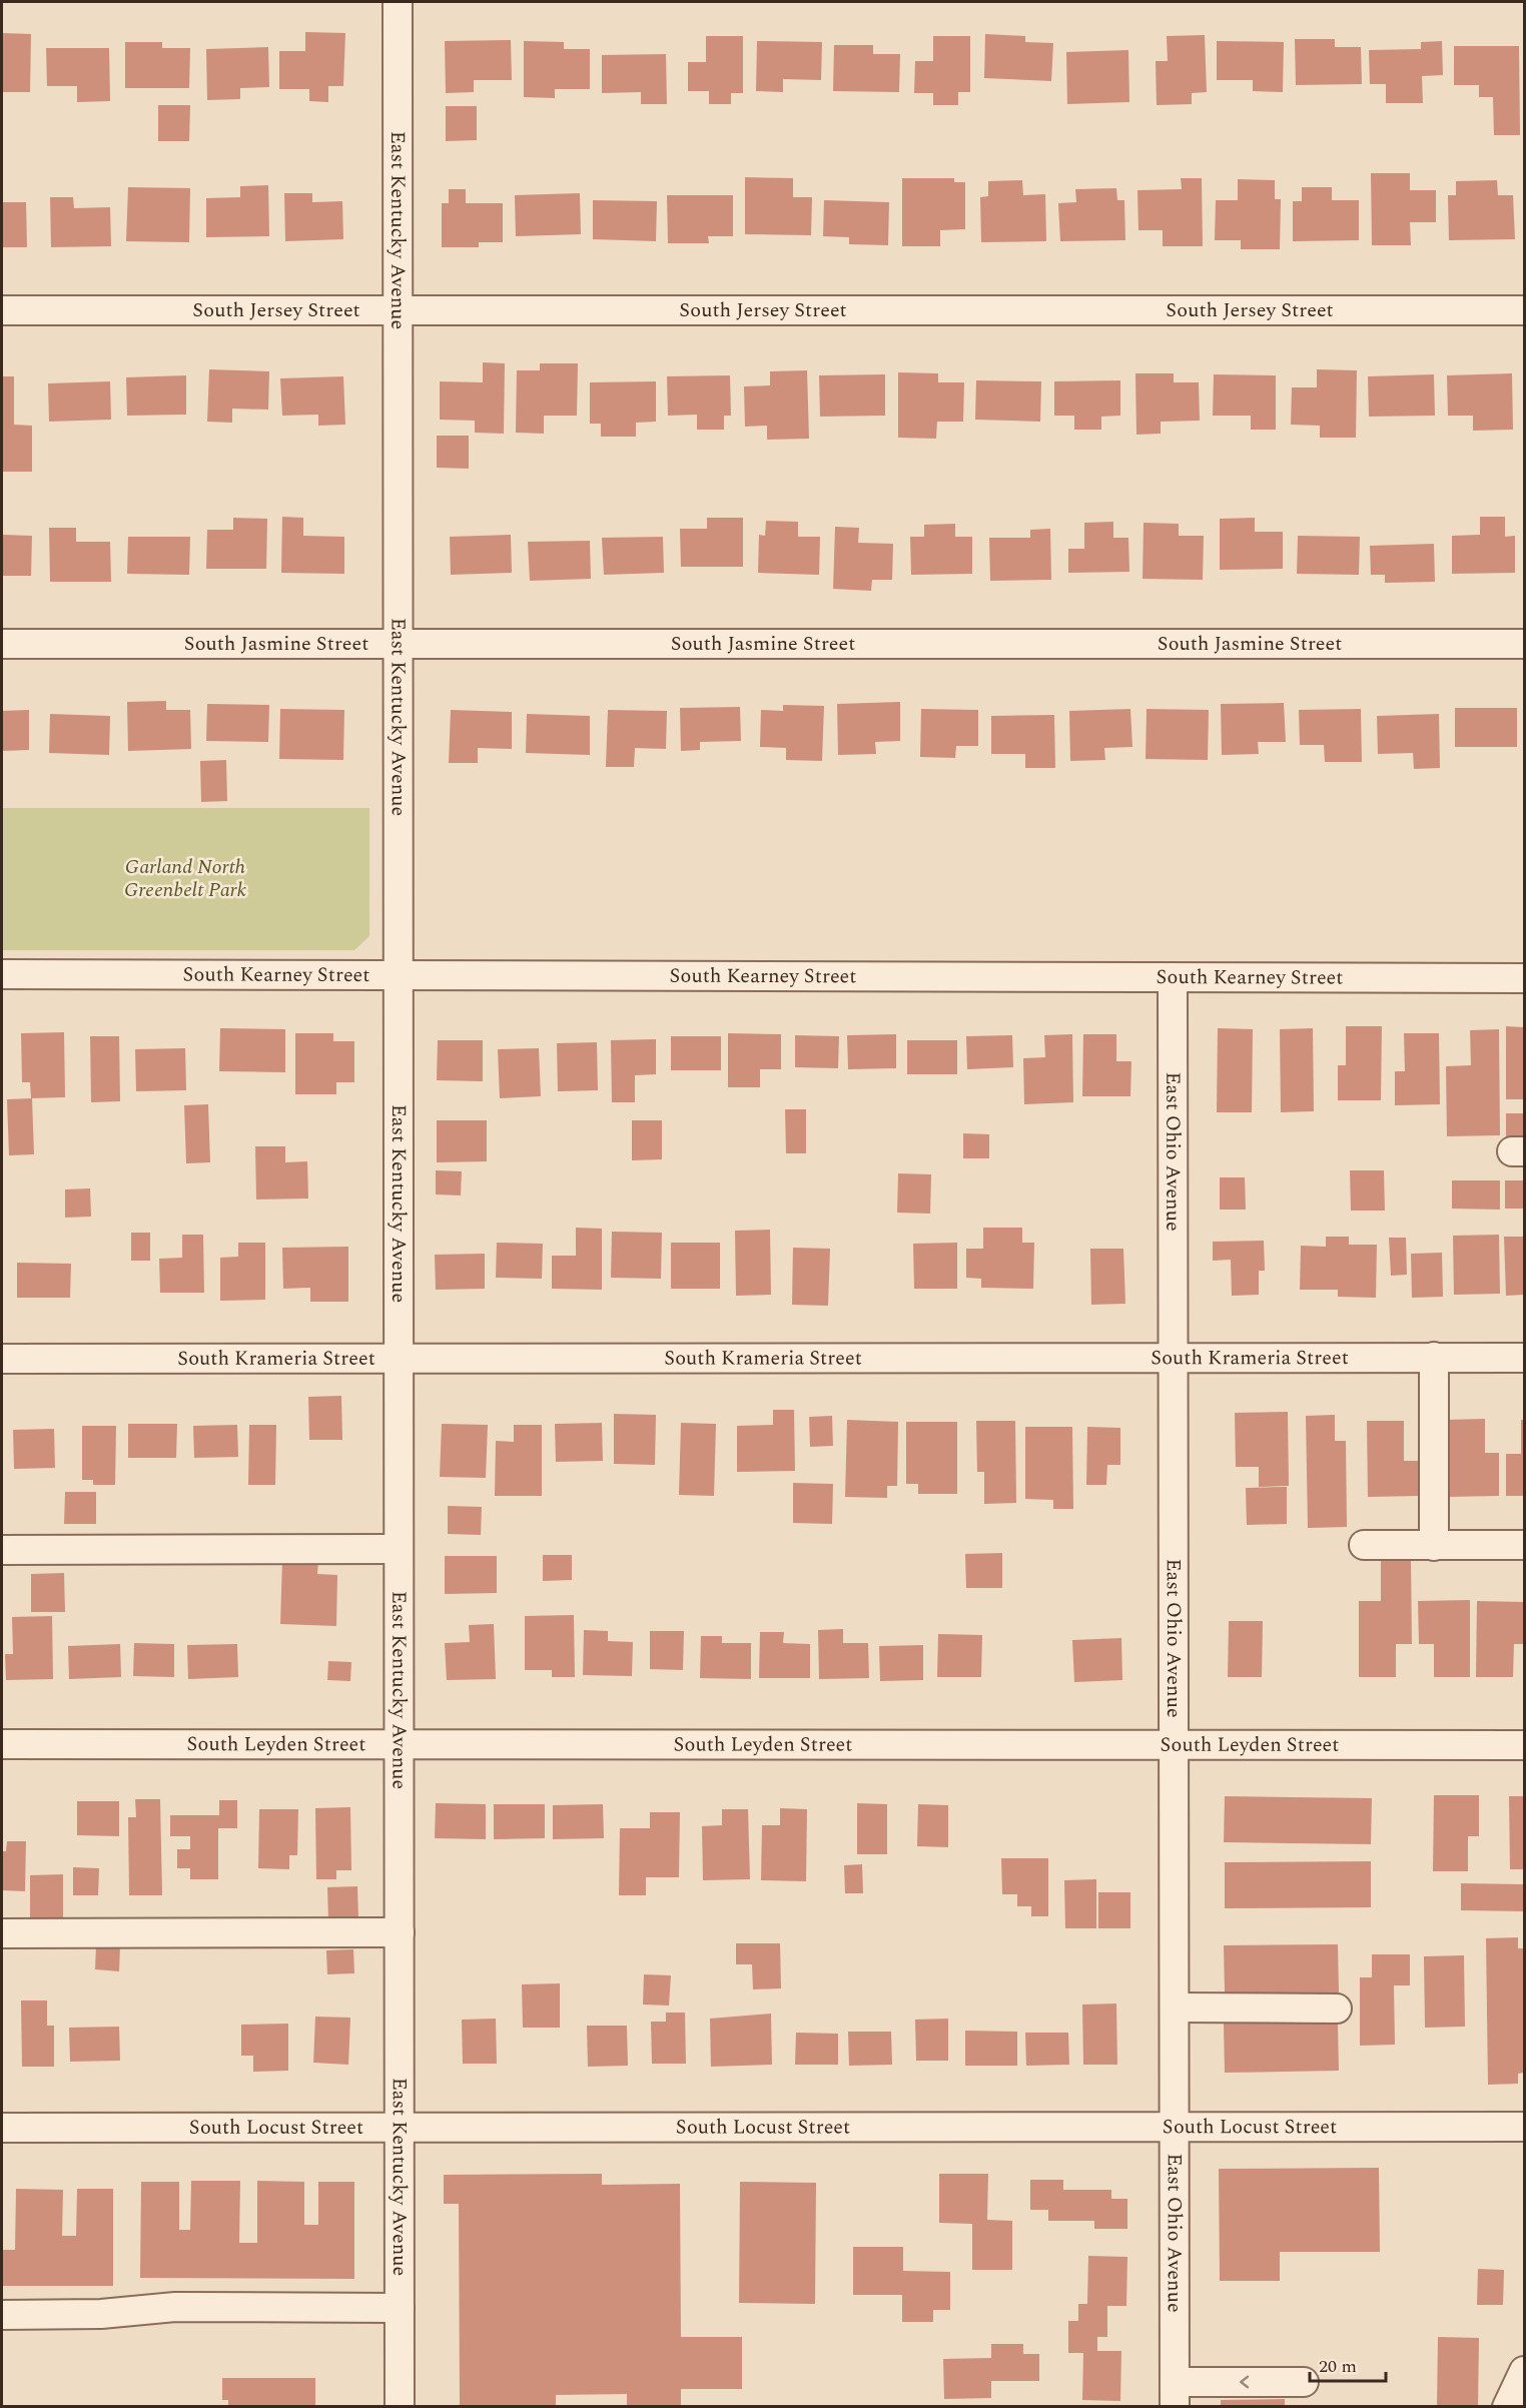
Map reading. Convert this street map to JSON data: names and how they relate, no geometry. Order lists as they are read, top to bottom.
{
  "streets": {
    "street": [
      "East Kentucky Avenue",
      "South Jersey Street",
      "South Jasmine Street",
      "South Kearney Street",
      "East Ohio Avenue",
      "South Krameria Street",
      "South Leyden Street",
      "South Locust Street"
    ]
  },
  "crossings": [
    ["East Kentucky Avenue", "South Jersey Street"],
    ["East Kentucky Avenue", "South Jasmine Street"],
    ["East Kentucky Avenue", "South Kearney Street"],
    ["East Kentucky Avenue", "South Krameria Street"],
    ["East Kentucky Avenue", "South Leyden Street"],
    ["East Kentucky Avenue", "South Locust Street"],
    ["South Kearney Street", "East Ohio Avenue"],
    ["East Ohio Avenue", "South Krameria Street"],
    ["East Ohio Avenue", "South Leyden Street"],
    ["East Ohio Avenue", "South Locust Street"]
  ],
  "parks": ["Garland North Greenbelt Park"],
  "scale_bar": "20 m"
}
